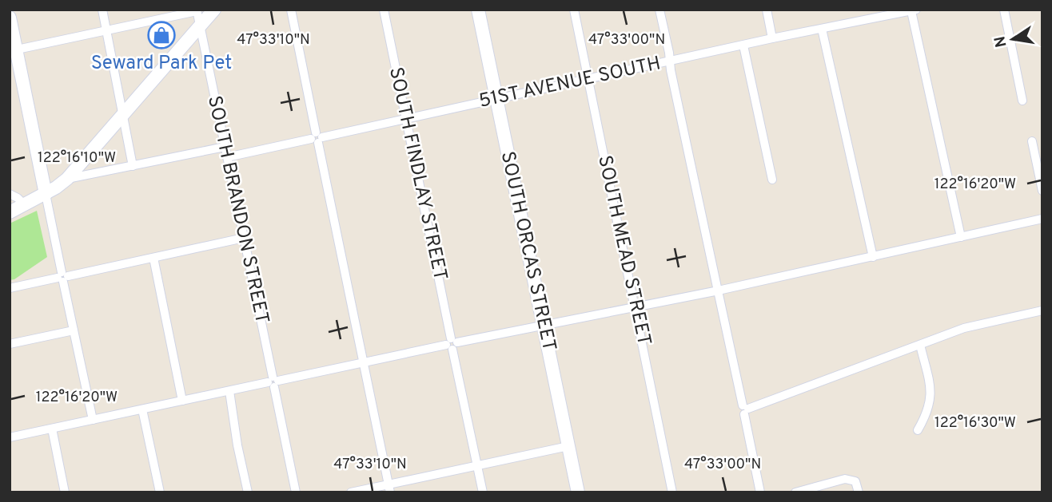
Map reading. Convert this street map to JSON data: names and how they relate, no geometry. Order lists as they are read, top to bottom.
{
  "streets": {
    "street": [
      "51ST AVENUE SOUTH",
      "SOUTH FINDLAY STREET",
      "SOUTH BRANDON STREET",
      "SOUTH MEAD STREET",
      "SOUTH ORCAS STREET"
    ]
  },
  "crossings": [
    ["51ST AVENUE SOUTH", "SOUTH FINDLAY STREET"],
    ["51ST AVENUE SOUTH", "SOUTH BRANDON STREET"],
    ["51ST AVENUE SOUTH", "SOUTH MEAD STREET"],
    ["51ST AVENUE SOUTH", "SOUTH ORCAS STREET"]
  ],
  "places": {
    "shop": ["Seward Park Pet"]
  },
  "north": "left",
  "coordinates": [
    "47°33'10\"N",
    "47°33'00\"N",
    "122°16'10\"W",
    "122°16'20\"W",
    "122°16'30\"W"
  ]
}
